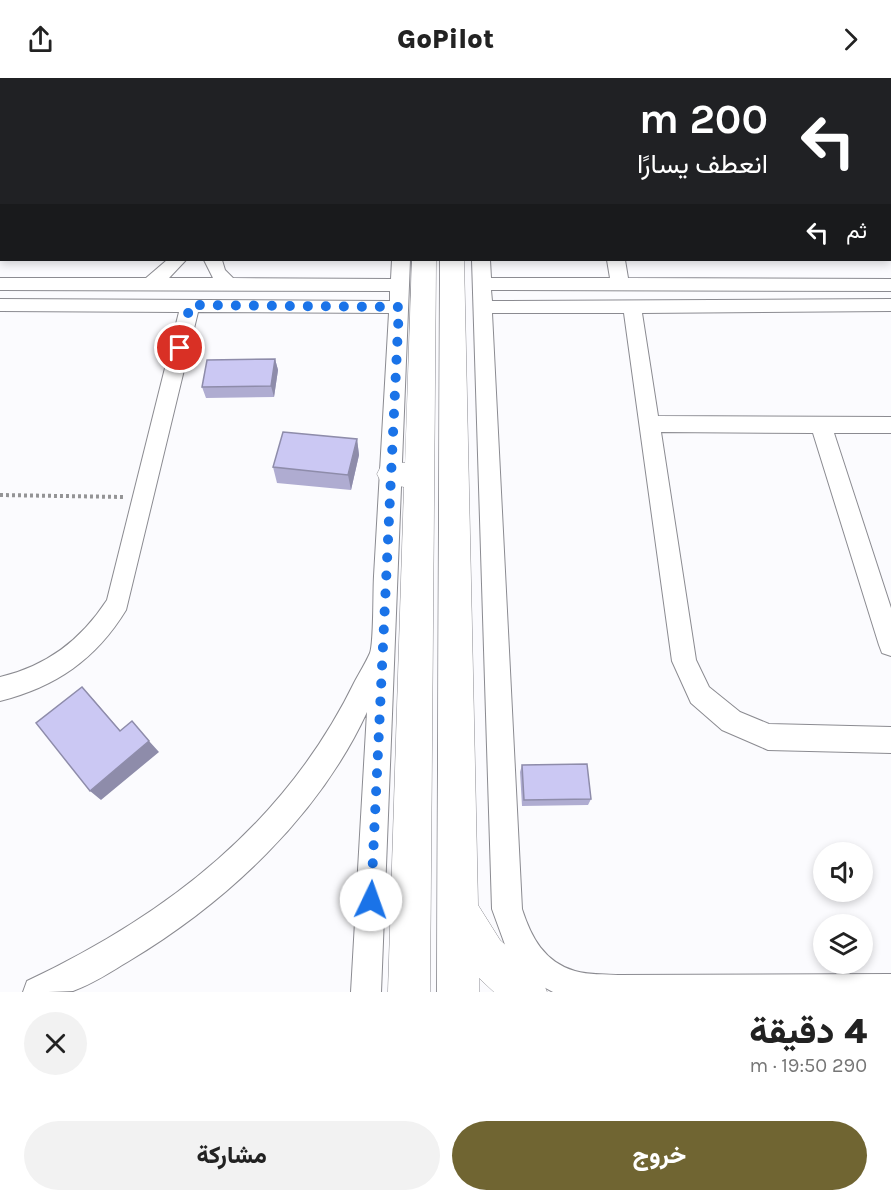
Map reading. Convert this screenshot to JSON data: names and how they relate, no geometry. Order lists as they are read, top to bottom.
{
  "page": {
    "header": "GoPilot",
    "turn": ["200 m", "انعطف يسارًا"],
    "then": "ثم",
    "heading": ["4 دقيقة", "290 m · 19:50"],
    "buttons": ["خروج", "مشاركة"]
  }
}
